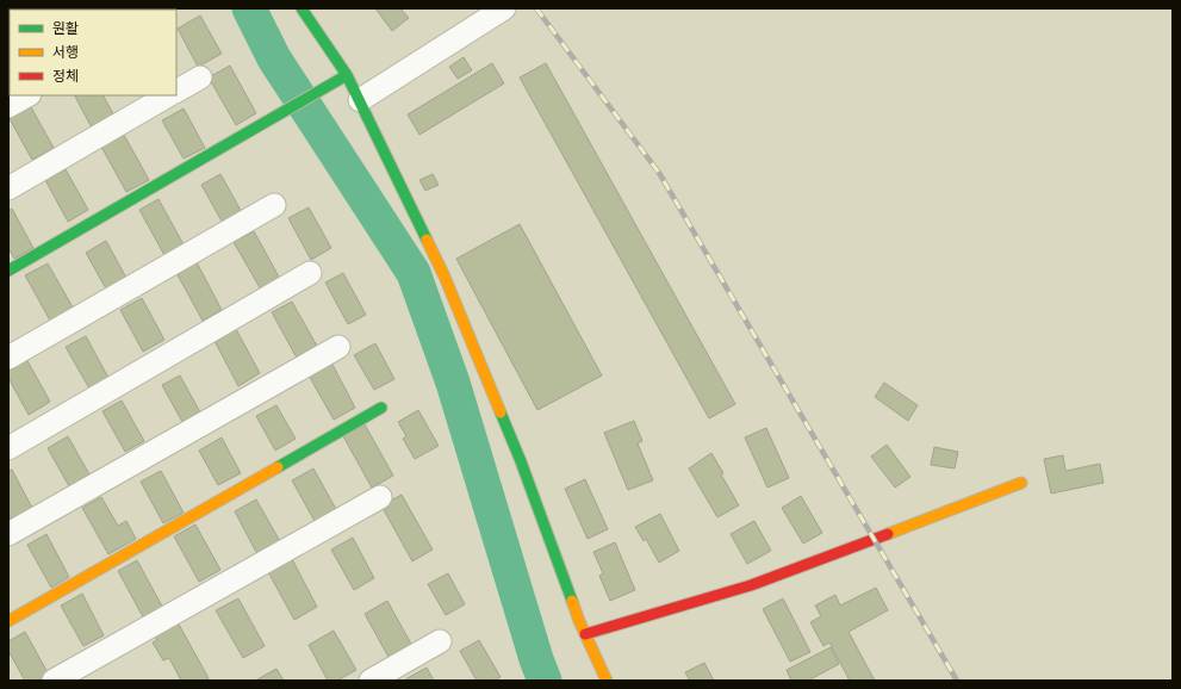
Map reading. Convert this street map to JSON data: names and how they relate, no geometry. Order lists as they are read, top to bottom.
{
  "legend": ["원활", "서행", "정체"]
}
